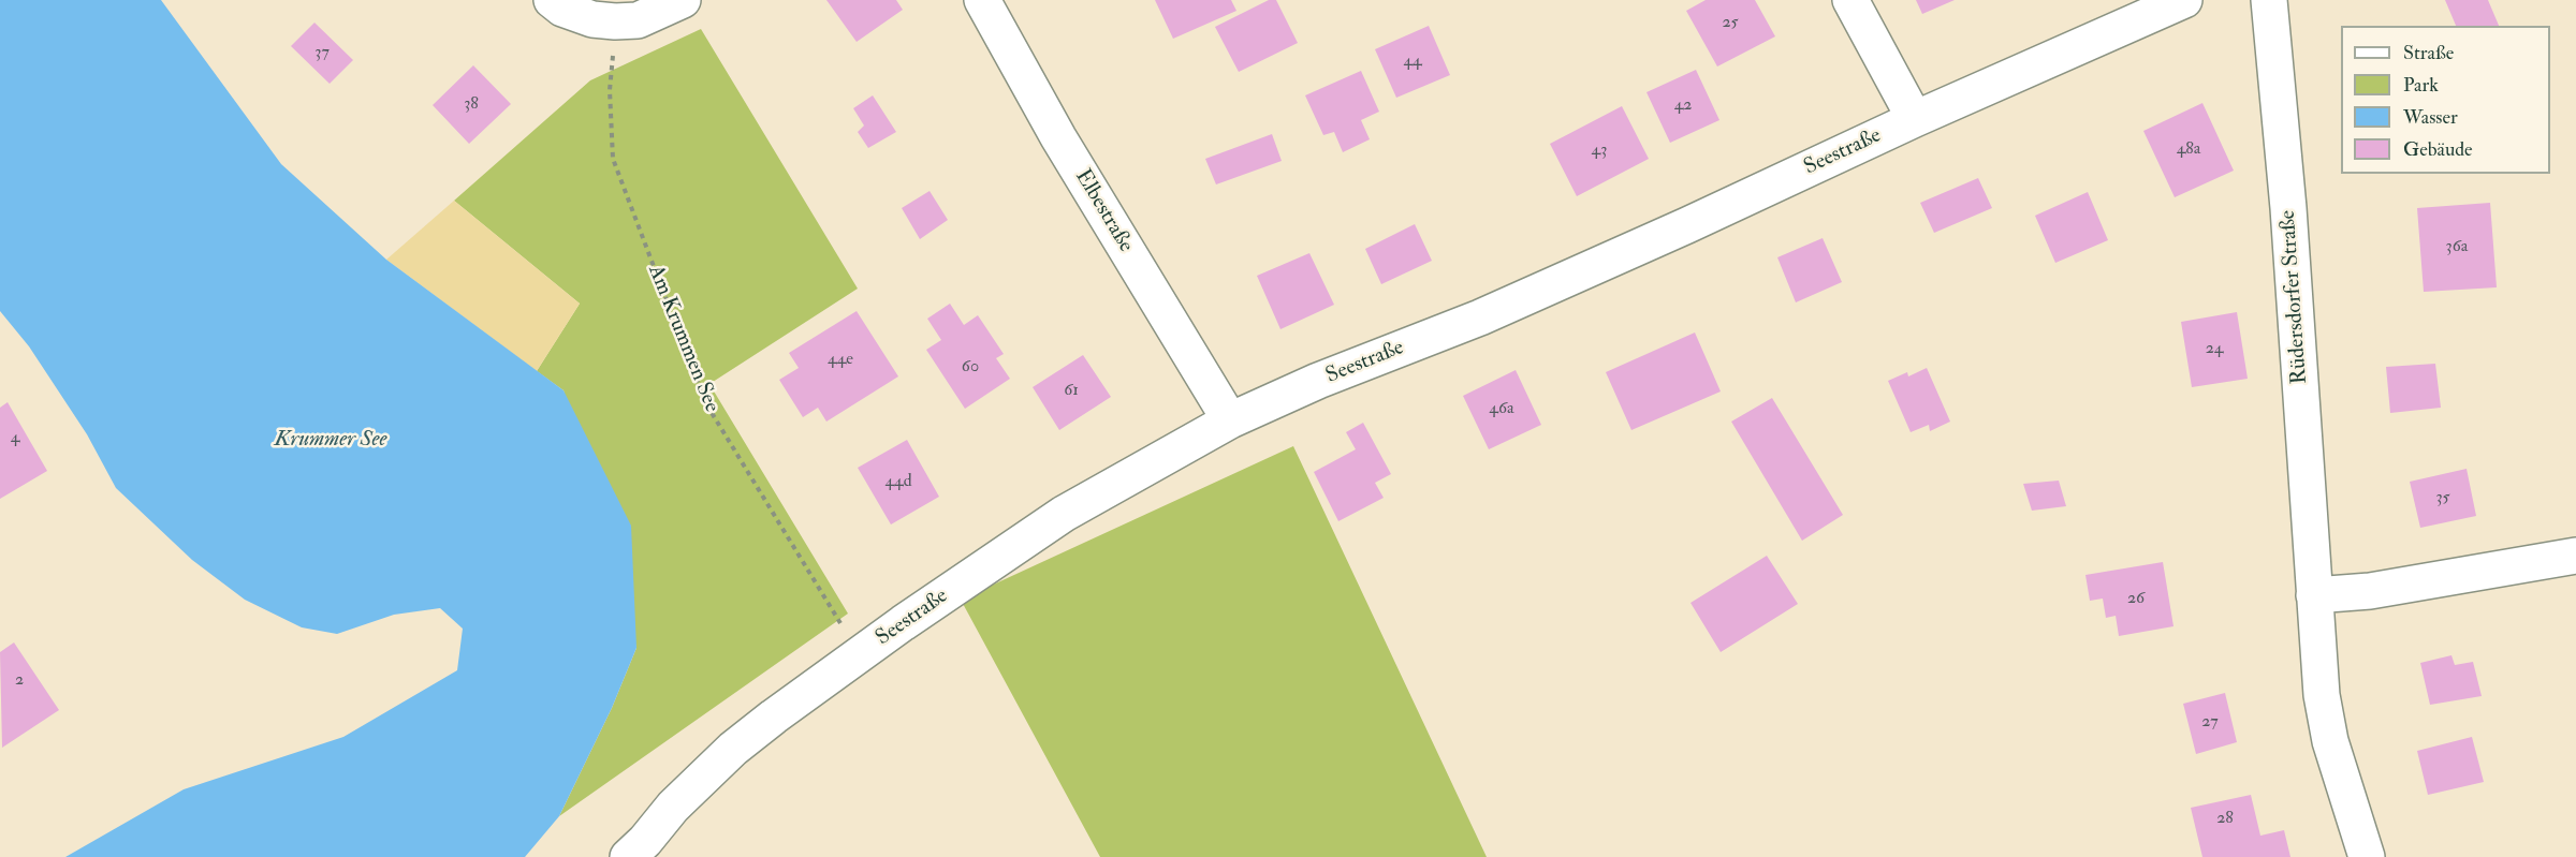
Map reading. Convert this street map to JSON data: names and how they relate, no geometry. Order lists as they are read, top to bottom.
{
  "streets": {
    "street": ["Seestraße", "Elbestraße", "Rüdersdorfer Straße"],
    "path": ["Am Krummen See"]
  },
  "crossings": [
    ["Seestraße", "Elbestraße"]
  ],
  "water": ["Krummer See"],
  "house_numbers": [
    "25",
    "37",
    "44",
    "38",
    "42",
    "48a",
    "43",
    "36a",
    "24",
    "44e",
    "60",
    "61",
    "46a",
    "4",
    "44d",
    "35",
    "26",
    "2",
    "27",
    "28"
  ],
  "legend": [
    "Straße",
    "Park",
    "Wasser",
    "Gebäude"
  ]
}
